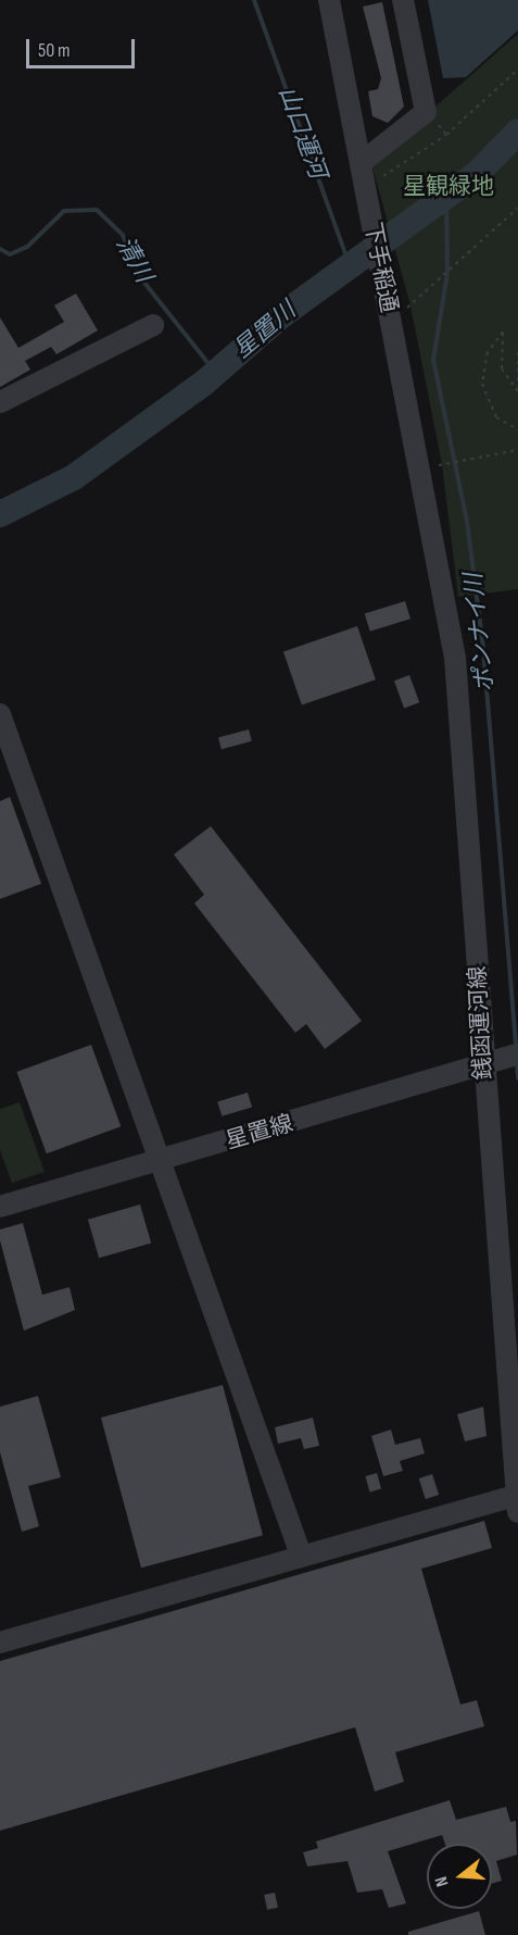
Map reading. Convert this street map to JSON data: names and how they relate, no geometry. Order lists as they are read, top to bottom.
{
  "streets": {
    "street": ["下手稲通", "銭函運河線", "星置線"]
  },
  "crossings": [
    ["下手稲通", "銭函運河線"],
    ["銭函運河線", "星置線"]
  ],
  "water": [
    "山口運河",
    "清川",
    "星置川",
    "ポンナイ川"
  ],
  "parks": ["星観緑地"],
  "scale_bar": "50 m",
  "north": "left"
}
